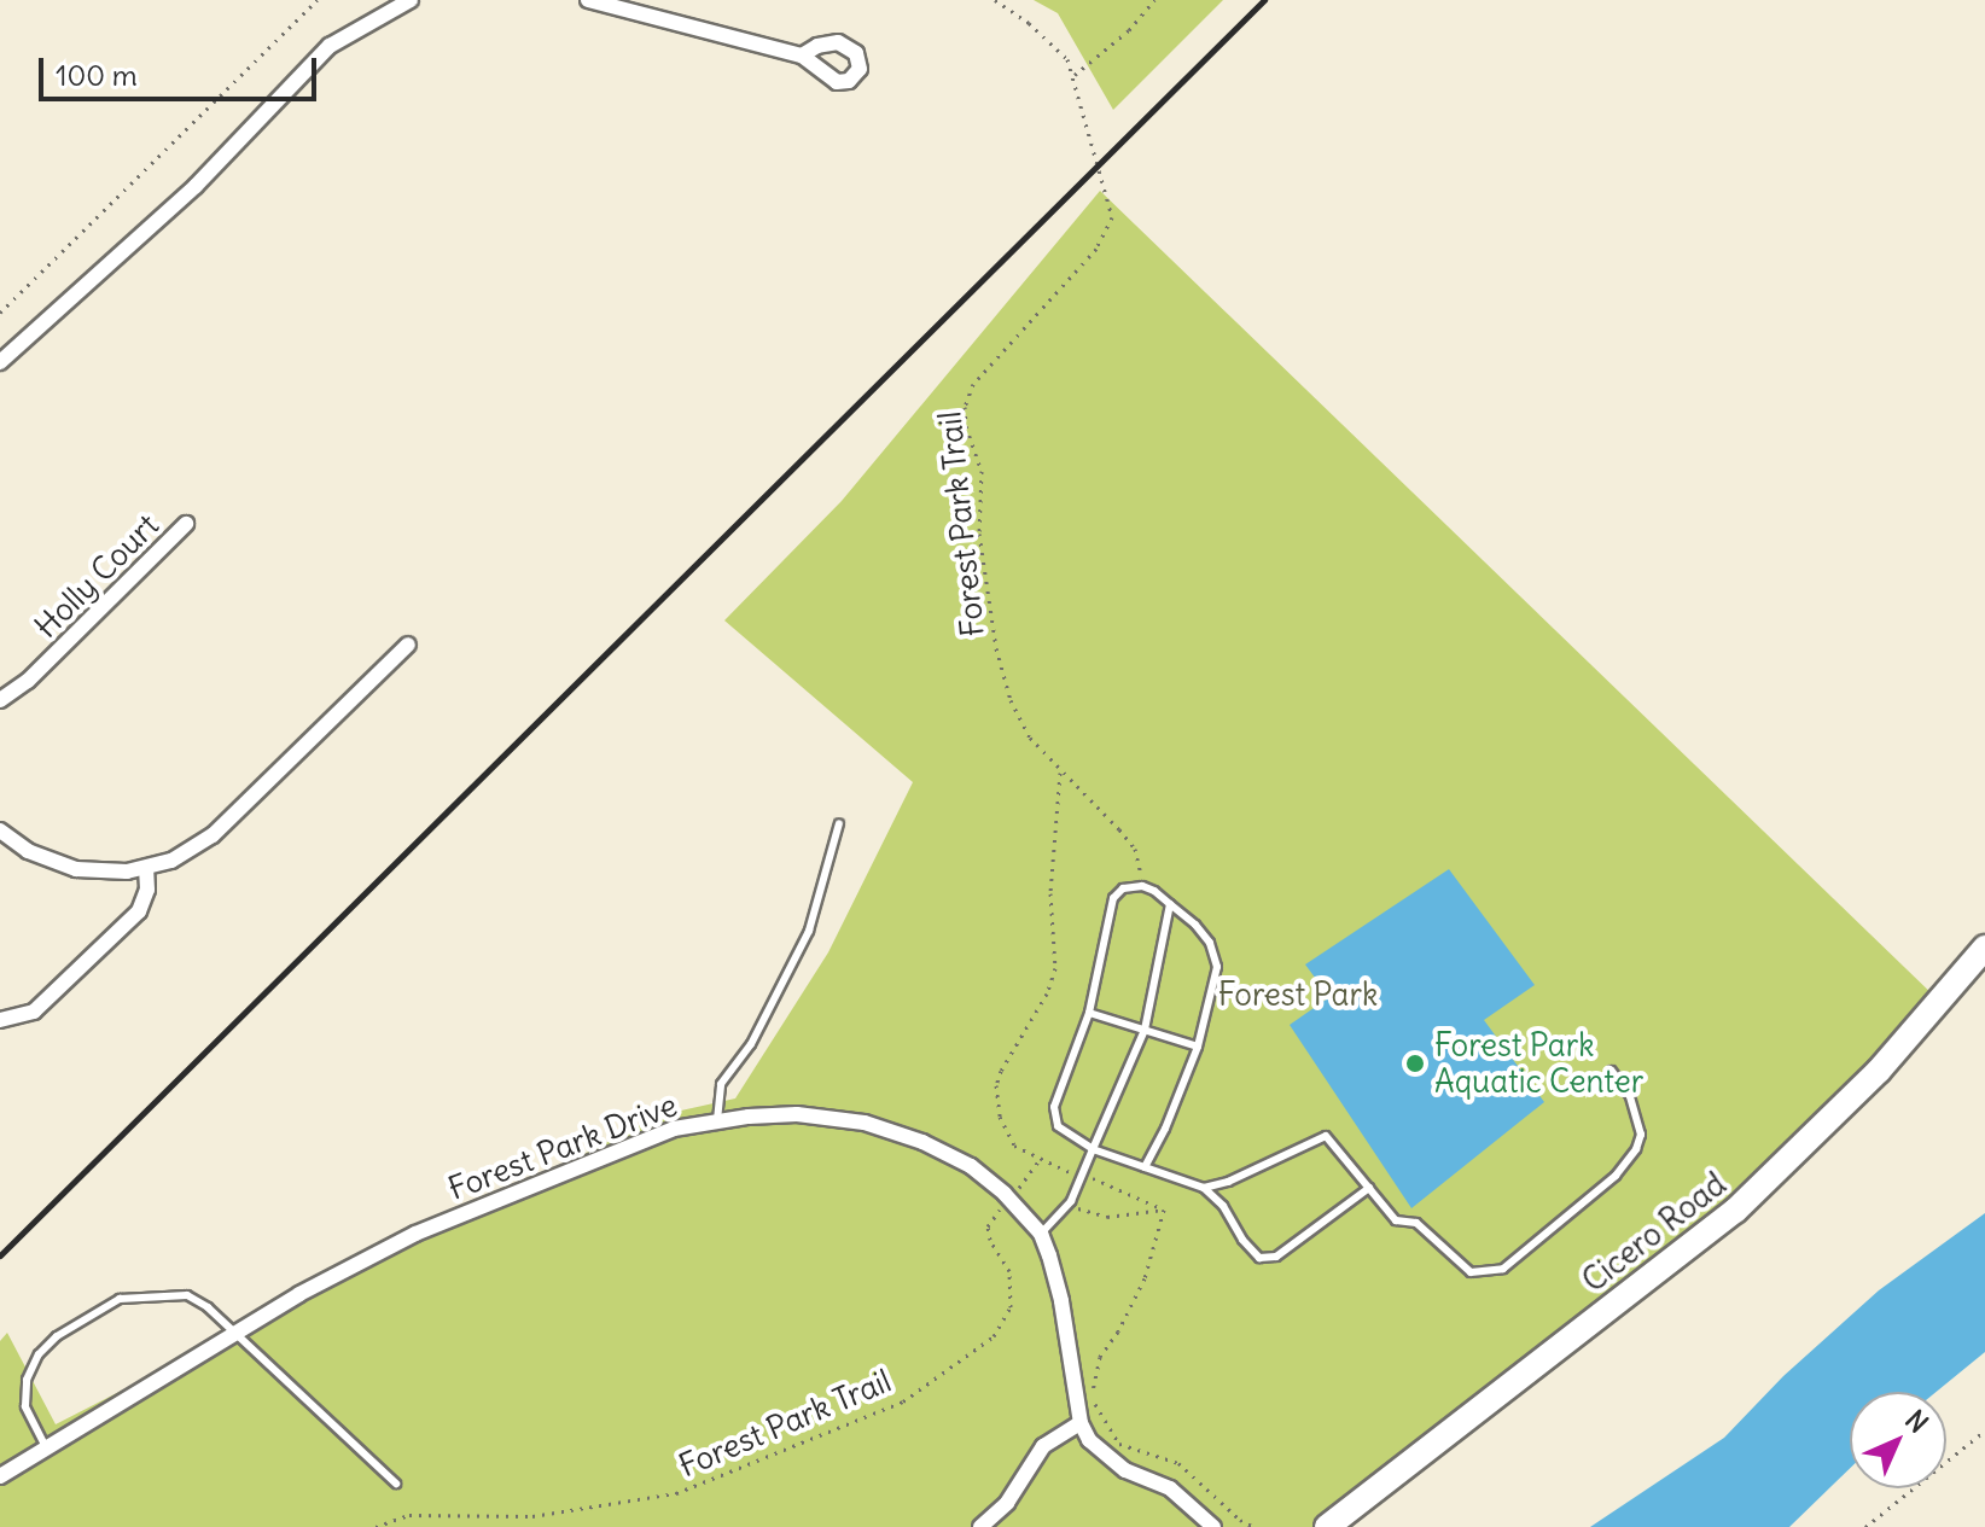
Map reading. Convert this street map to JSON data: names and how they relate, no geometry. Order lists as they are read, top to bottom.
{
  "streets": {
    "main road": ["Cicero Road"],
    "street": ["Holly Court", "Forest Park Drive"],
    "path": ["Forest Park Trail"]
  },
  "crossings": [
    ["Forest Park Trail", "Forest Park Drive"]
  ],
  "parks": ["Forest Park"],
  "places": ["Forest Park Aquatic Center"],
  "scale_bar": "100 m",
  "north": "top right"
}
